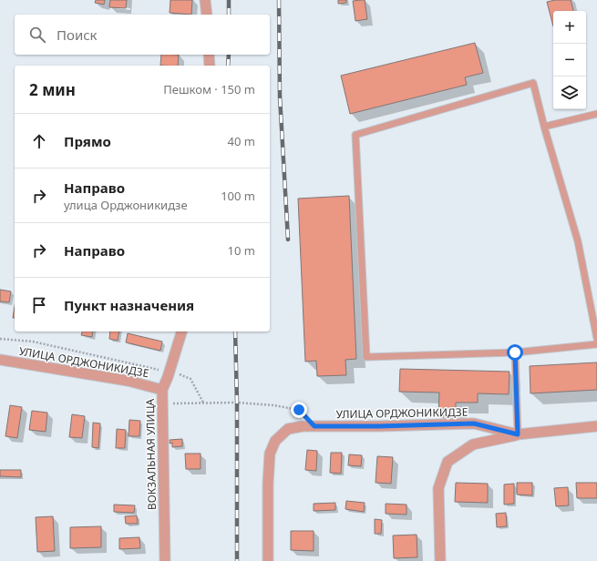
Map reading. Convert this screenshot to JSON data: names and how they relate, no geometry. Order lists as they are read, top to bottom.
{
  "streets": {
    "street": ["УЛИЦА ОРДЖОНИКИДЗЕ", "ВОКЗАЛЬНАЯ УЛИЦА"]
  },
  "crossings": [
    ["УЛИЦА ОРДЖОНИКИДЗЕ", "ВОКЗАЛЬНАЯ УЛИЦА"]
  ],
  "page": {
    "map_buttons": ["+", "−"],
    "search": "Поиск",
    "heading": ["2 мин", "Пешком · 150 m"],
    "list": [
      ["Прямо", "40 m"],
      ["Направо", "улица Орджоникидзе", "100 m"],
      ["Направо", "10 m"],
      "Пункт назначения"
    ]
  }
}
